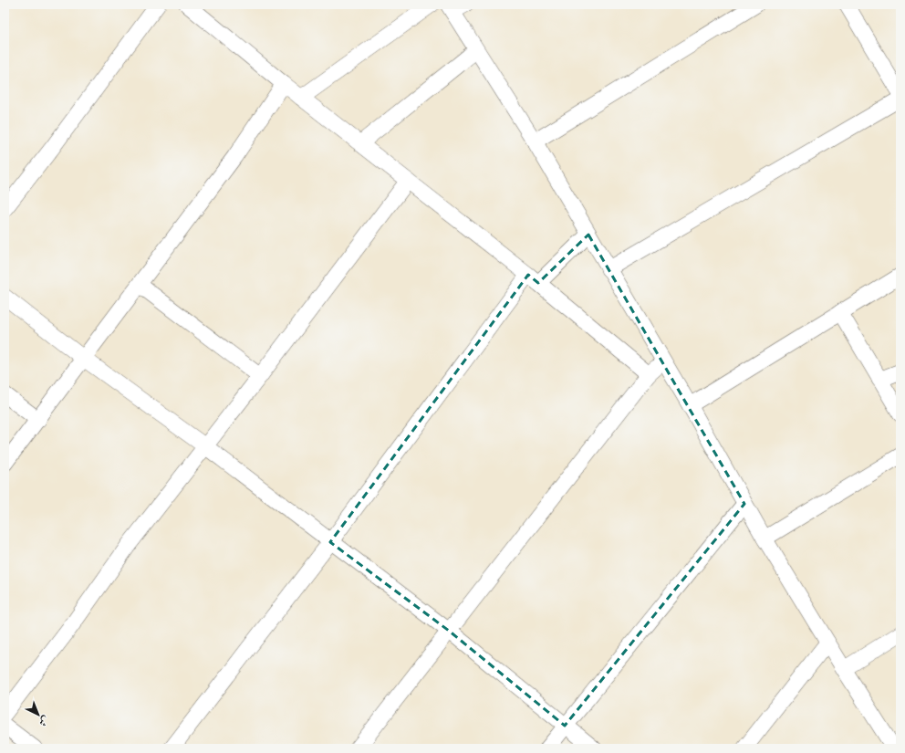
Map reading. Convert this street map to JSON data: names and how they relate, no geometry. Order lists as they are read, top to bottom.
{
  "north": "bottom right"
}
